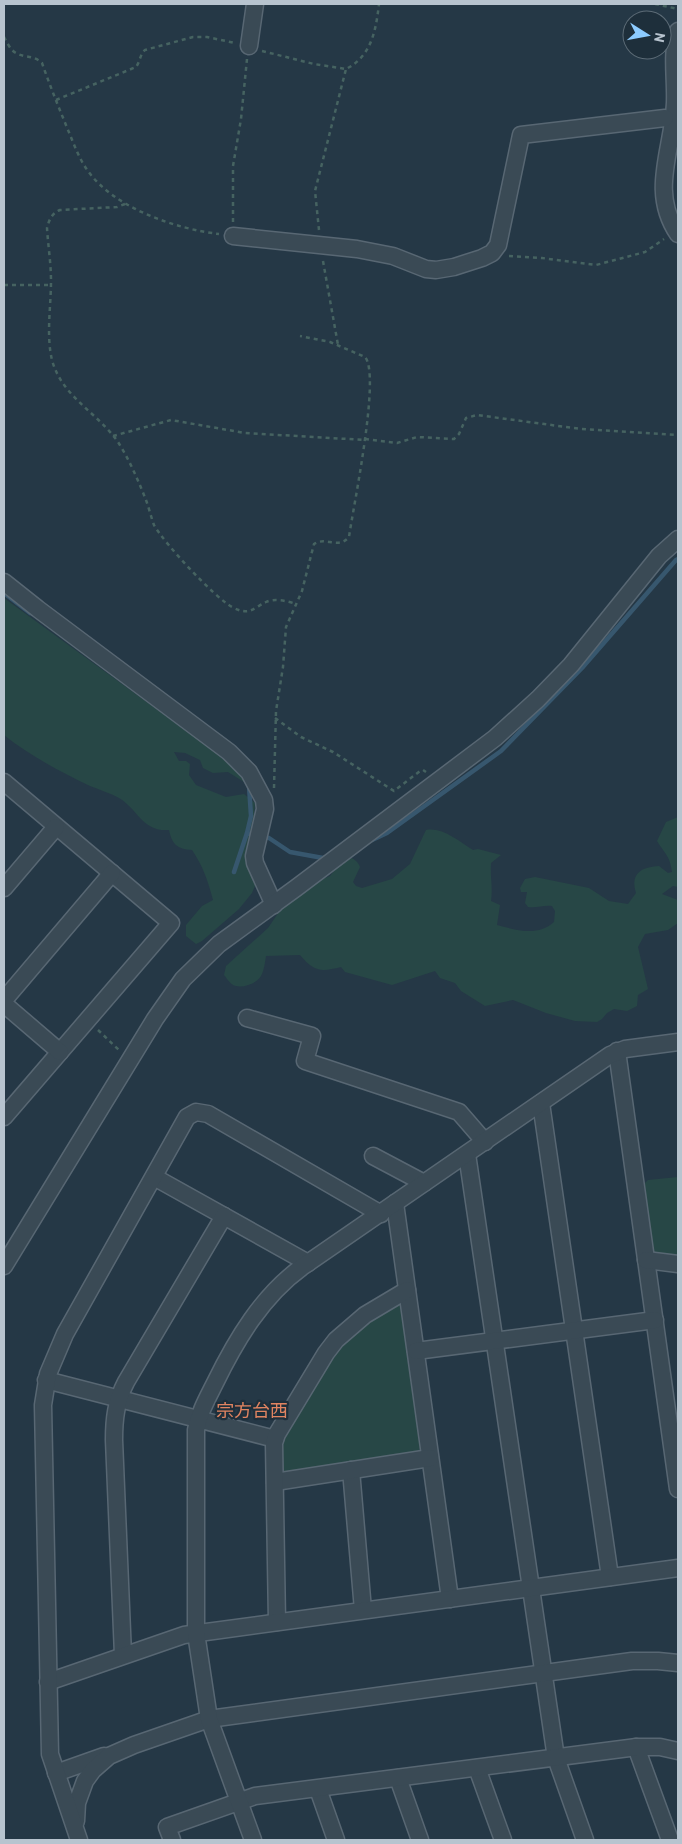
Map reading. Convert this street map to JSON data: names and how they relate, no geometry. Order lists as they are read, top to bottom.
{
  "districts": ["宗方台西"],
  "north": "right"
}
